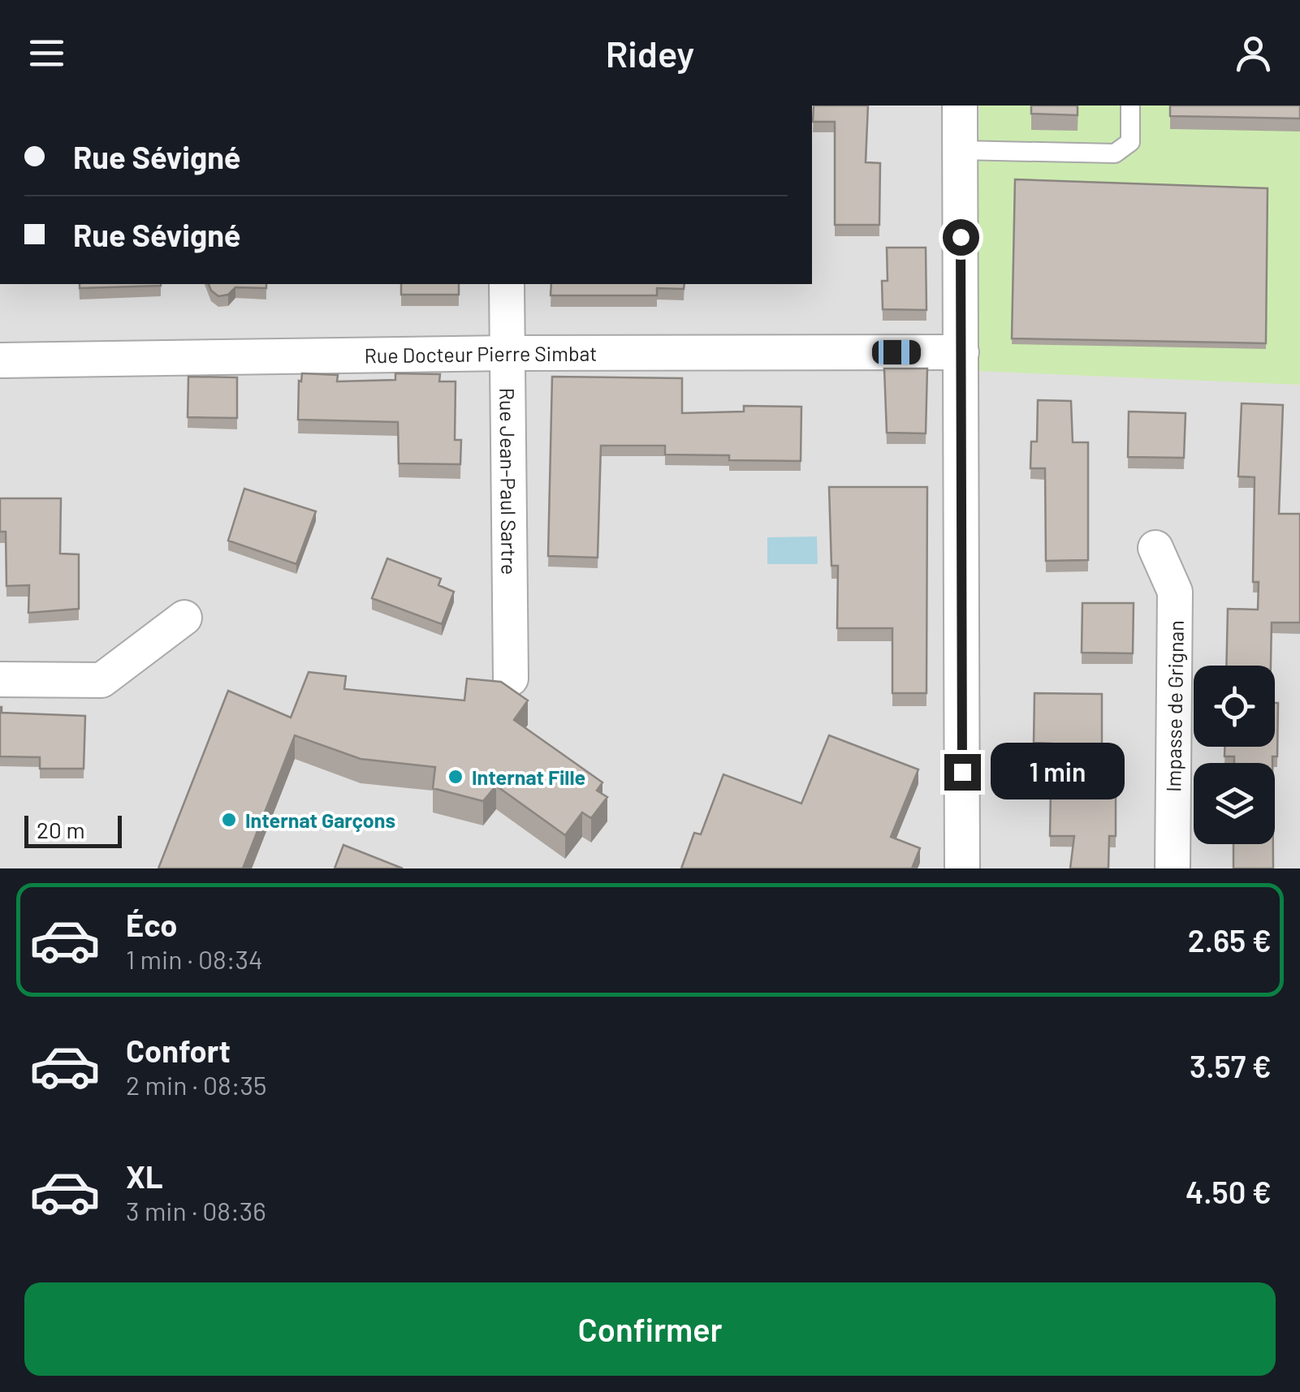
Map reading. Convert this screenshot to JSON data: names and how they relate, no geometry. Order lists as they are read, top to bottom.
{
  "streets": {
    "street": ["Rue Docteur Pierre Simbat", "Rue Jean-Paul Sartre", "Impasse de Grignan"]
  },
  "crossings": [
    ["Rue Docteur Pierre Simbat", "Rue Jean-Paul Sartre"]
  ],
  "places": ["Internat Fille", "Internat Garçons"],
  "scale_bar": "20 m",
  "page": {
    "header": "Ridey",
    "banner": ["Rue Sévigné", "Rue Sévigné"],
    "bubble": "1 min",
    "scale": "20 m",
    "list": [
      {
        "name": "Éco",
        "note": "1 min · 08:34",
        "value": "2.65 €"
      },
      {
        "name": "Confort",
        "note": "2 min · 08:35",
        "value": "3.57 €"
      },
      {
        "name": "XL",
        "note": "3 min · 08:36",
        "value": "4.50 €"
      }
    ],
    "buttons": "Confirmer"
  }
}
